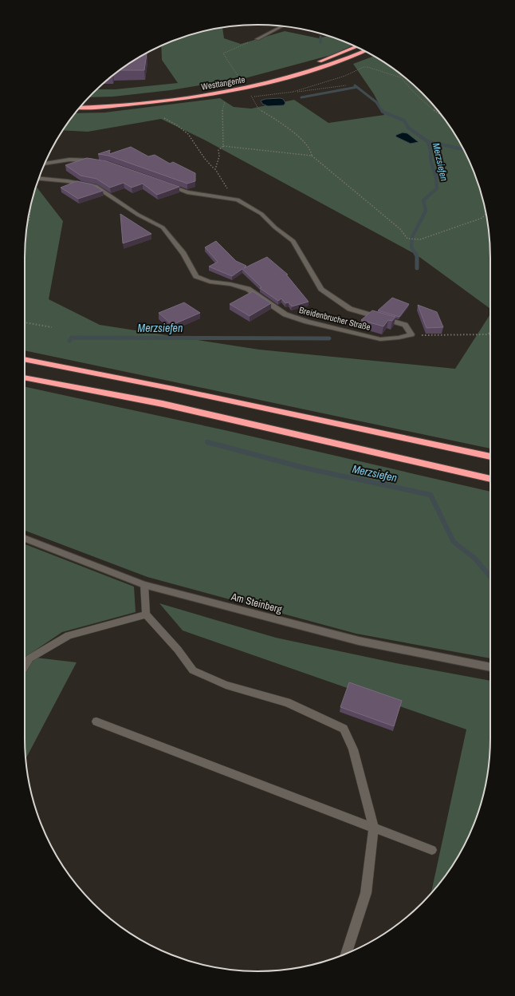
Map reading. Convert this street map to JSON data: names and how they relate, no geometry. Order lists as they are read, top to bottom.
{
  "streets": {
    "highway": ["Westtangente"],
    "street": ["Breidenbrucher Straße", "Am Steinberg"]
  },
  "water": ["Merzsiefen"]
}
